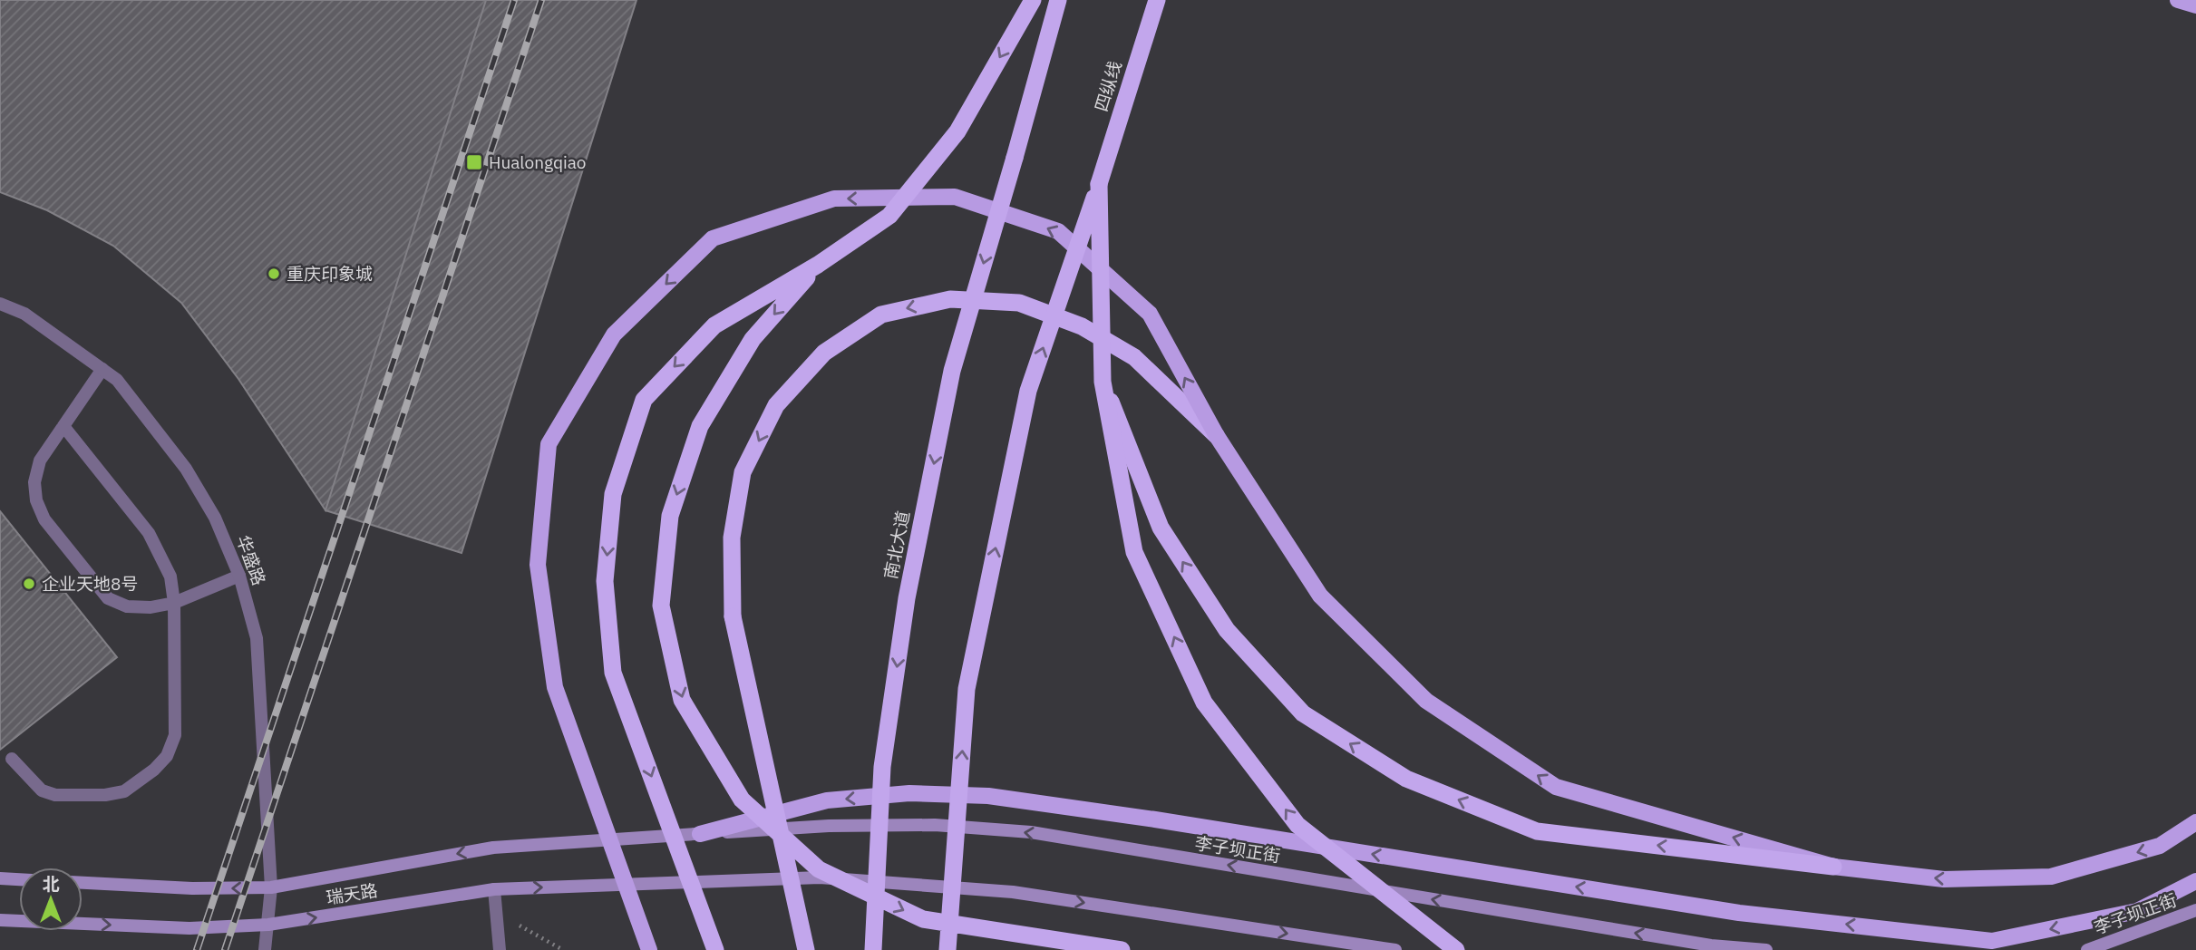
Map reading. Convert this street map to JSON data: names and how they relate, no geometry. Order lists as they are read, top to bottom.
{
  "streets": {
    "highway": ["四纵线", "南北大道"],
    "main road": ["李子坝正街", "瑞天路"],
    "street": ["华盛路"]
  },
  "crossings": [
    ["华盛路", "瑞天路"],
    ["李子坝正街", "瑞天路"]
  ],
  "places": {
    "transit": ["Hualongqiao"],
    "other": ["重庆印象城", "企业天地8号"]
  },
  "north": "top"
}
